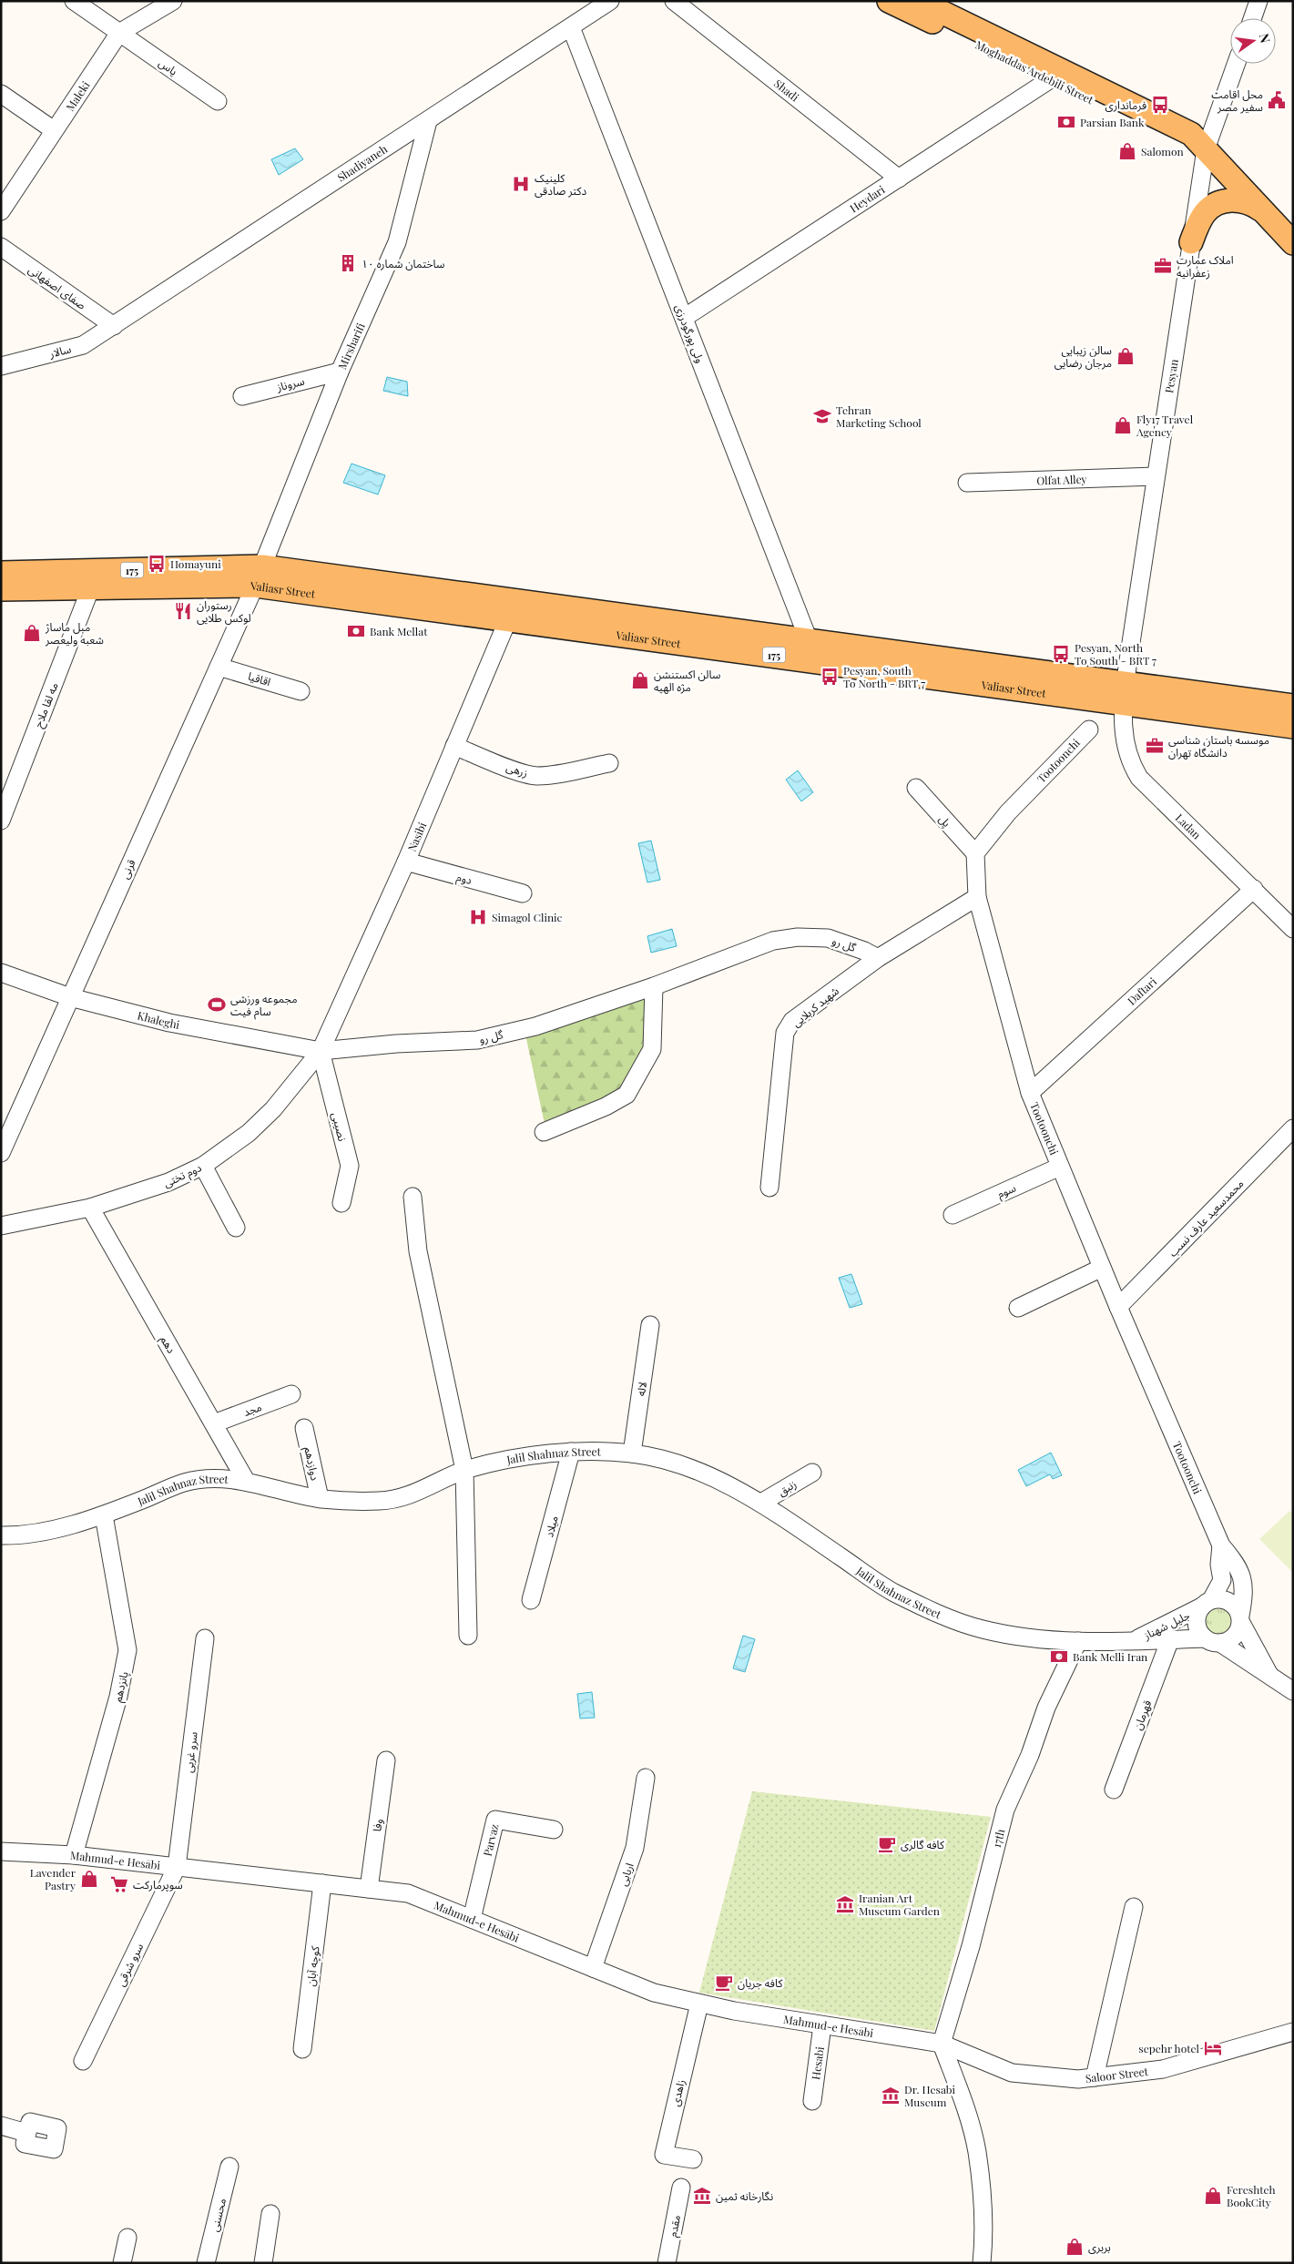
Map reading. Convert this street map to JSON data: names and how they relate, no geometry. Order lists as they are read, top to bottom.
{
  "streets": {
    "main road": ["Moghaddas Ardebili Street", "175", "Valiasr Street"],
    "street": [
      "یاس",
      "Shadi",
      "Maleki",
      "Shadiyaneh",
      "Heydari",
      "صفای اصفهانی",
      "ولی پورگودرزی",
      "Mirsharifi",
      "سالار",
      "Pesyan",
      "سروناز",
      "Olfat Alley",
      "اقاقیا",
      "مه لقا ملاح",
      "Tootoonchi",
      "زرهی",
      "پل",
      "Ladan",
      "Nasibi",
      "قرنی",
      "دوم",
      "گل رو",
      "Daftari",
      "شهید کربلایی",
      "Khaleghi",
      "نصیبی",
      "دوم تختی",
      "سوم",
      "محمدسعید عارف نسب",
      "دهم",
      "لاله",
      "مجد",
      "Jalil Shahnaz Street",
      "دوازدهم",
      "زنبق",
      "میلاد",
      "جلیل شهناز",
      "پانزدهم",
      "قهرمان",
      "سرو غربی",
      "وفا",
      "17th",
      "Parvaz",
      "Mahmud-e Hesābi",
      "اربابی",
      "سرو شرقی",
      "کوچه آبان",
      "Hesabi",
      "Saloor Street",
      "زاهدی",
      "محسنی",
      "مقدم"
    ]
  },
  "crossings": [
    ["یاس", "Maleki"],
    ["Moghaddas Ardebili Street", "Heydari"],
    ["Moghaddas Ardebili Street", "Pesyan"],
    ["Shadi", "Heydari"],
    ["Shadiyaneh", "صفای اصفهانی"],
    ["Shadiyaneh", "ولی پورگودرزی"],
    ["Shadiyaneh", "Mirsharifi"],
    ["Shadiyaneh", "سالار"],
    ["Heydari", "ولی پورگودرزی"],
    ["صفای اصفهانی", "سالار"],
    ["ولی پورگودرزی", "Valiasr Street"],
    ["Mirsharifi", "سروناز"],
    ["Mirsharifi", "Valiasr Street"],
    ["Mirsharifi", "قرنی"],
    ["Pesyan", "Olfat Alley"],
    ["Pesyan", "Valiasr Street"],
    ["Pesyan", "Ladan"],
    ["Valiasr Street", "مه لقا ملاح"],
    ["Valiasr Street", "Ladan"],
    ["Valiasr Street", "Nasibi"],
    ["Valiasr Street", "قرنی"],
    ["اقاقیا", "قرنی"],
    ["Tootoonchi", "پل"],
    ["Tootoonchi", "Daftari"],
    ["Tootoonchi", "شهید کربلایی"],
    ["Tootoonchi", "سوم"],
    ["Tootoonchi", "محمدسعید عارف نسب"],
    ["زرهی", "Nasibi"],
    ["Ladan", "Daftari"],
    ["Nasibi", "دوم"],
    ["Nasibi", "گل رو"],
    ["Nasibi", "Khaleghi"],
    ["Nasibi", "نصیبی"],
    ["Nasibi", "دوم تختی"],
    ["قرنی", "Khaleghi"],
    ["گل رو", "شهید کربلایی"],
    ["گل رو", "Khaleghi"],
    ["گل رو", "نصیبی"],
    ["گل رو", "دوم تختی"],
    ["Khaleghi", "نصیبی"],
    ["Khaleghi", "دوم تختی"],
    ["نصیبی", "دوم تختی"],
    ["دوم تختی", "دهم"],
    ["دهم", "مجد"],
    ["دهم", "Jalil Shahnaz Street"],
    ["لاله", "Jalil Shahnaz Street"],
    ["Jalil Shahnaz Street", "دوازدهم"],
    ["Jalil Shahnaz Street", "زنبق"],
    ["Jalil Shahnaz Street", "میلاد"],
    ["Jalil Shahnaz Street", "جلیل شهناز"],
    ["Jalil Shahnaz Street", "پانزدهم"],
    ["Jalil Shahnaz Street", "17th"],
    ["جلیل شهناز", "قهرمان"],
    ["جلیل شهناز", "17th"],
    ["پانزدهم", "Mahmud-e Hesābi"],
    ["سرو غربی", "Mahmud-e Hesābi"],
    ["سرو غربی", "سرو شرقی"],
    ["وفا", "Mahmud-e Hesābi"],
    ["17th", "Mahmud-e Hesābi"],
    ["17th", "Saloor Street"],
    ["Parvaz", "Mahmud-e Hesābi"],
    ["Mahmud-e Hesābi", "اربابی"],
    ["Mahmud-e Hesābi", "سرو شرقی"],
    ["Mahmud-e Hesābi", "کوچه آبان"],
    ["Mahmud-e Hesābi", "Hesabi"],
    ["Mahmud-e Hesābi", "Saloor Street"],
    ["Mahmud-e Hesābi", "زاهدی"]
  ],
  "places": {
    "public building": ["محل اقامت سفیر مصر"],
    "bus stop": [
      "فرمانداری",
      "Homayuni",
      "Pesyan, North To South - BRT 7",
      "Pesyan, South To North - BRT 7"
    ],
    "bank": ["Parsian Bank", "Bank Mellat", "Bank Melli Iran"],
    "shop": [
      "Salomon",
      "سالن زیبایی مرجان رضایی",
      "Fly17 Travel Agency",
      "مبل ماساژ شعبه ولیعصر",
      "سالن اکستنشن مژه الهیه",
      "Lavender Pastry",
      "Fereshteh BookCity",
      "بربری"
    ],
    "hospital": ["کلینیک دکتر صادقی", "Simagol Clinic"],
    "building": ["ساختمان شماره ۱۰"],
    "office": ["املاک عمارت زعفرانیه", "موسسه باستان شناسی دانشگاه تهران"],
    "school or university": ["Tehran Marketing School"],
    "restaurant": ["رستوران لوکس طلایی"],
    "sports": ["مجموعه ورزشی سام فیت"],
    "cafe": ["کافه گالری", "کافه جریان"],
    "supermarket": ["سوپرمارکت"],
    "museum": ["Iranian Art Museum Garden", "Dr. Hesabi Museum", "نگارخانه ثمین"],
    "hotel": ["sepehr hotel"]
  },
  "north": "right"
}
